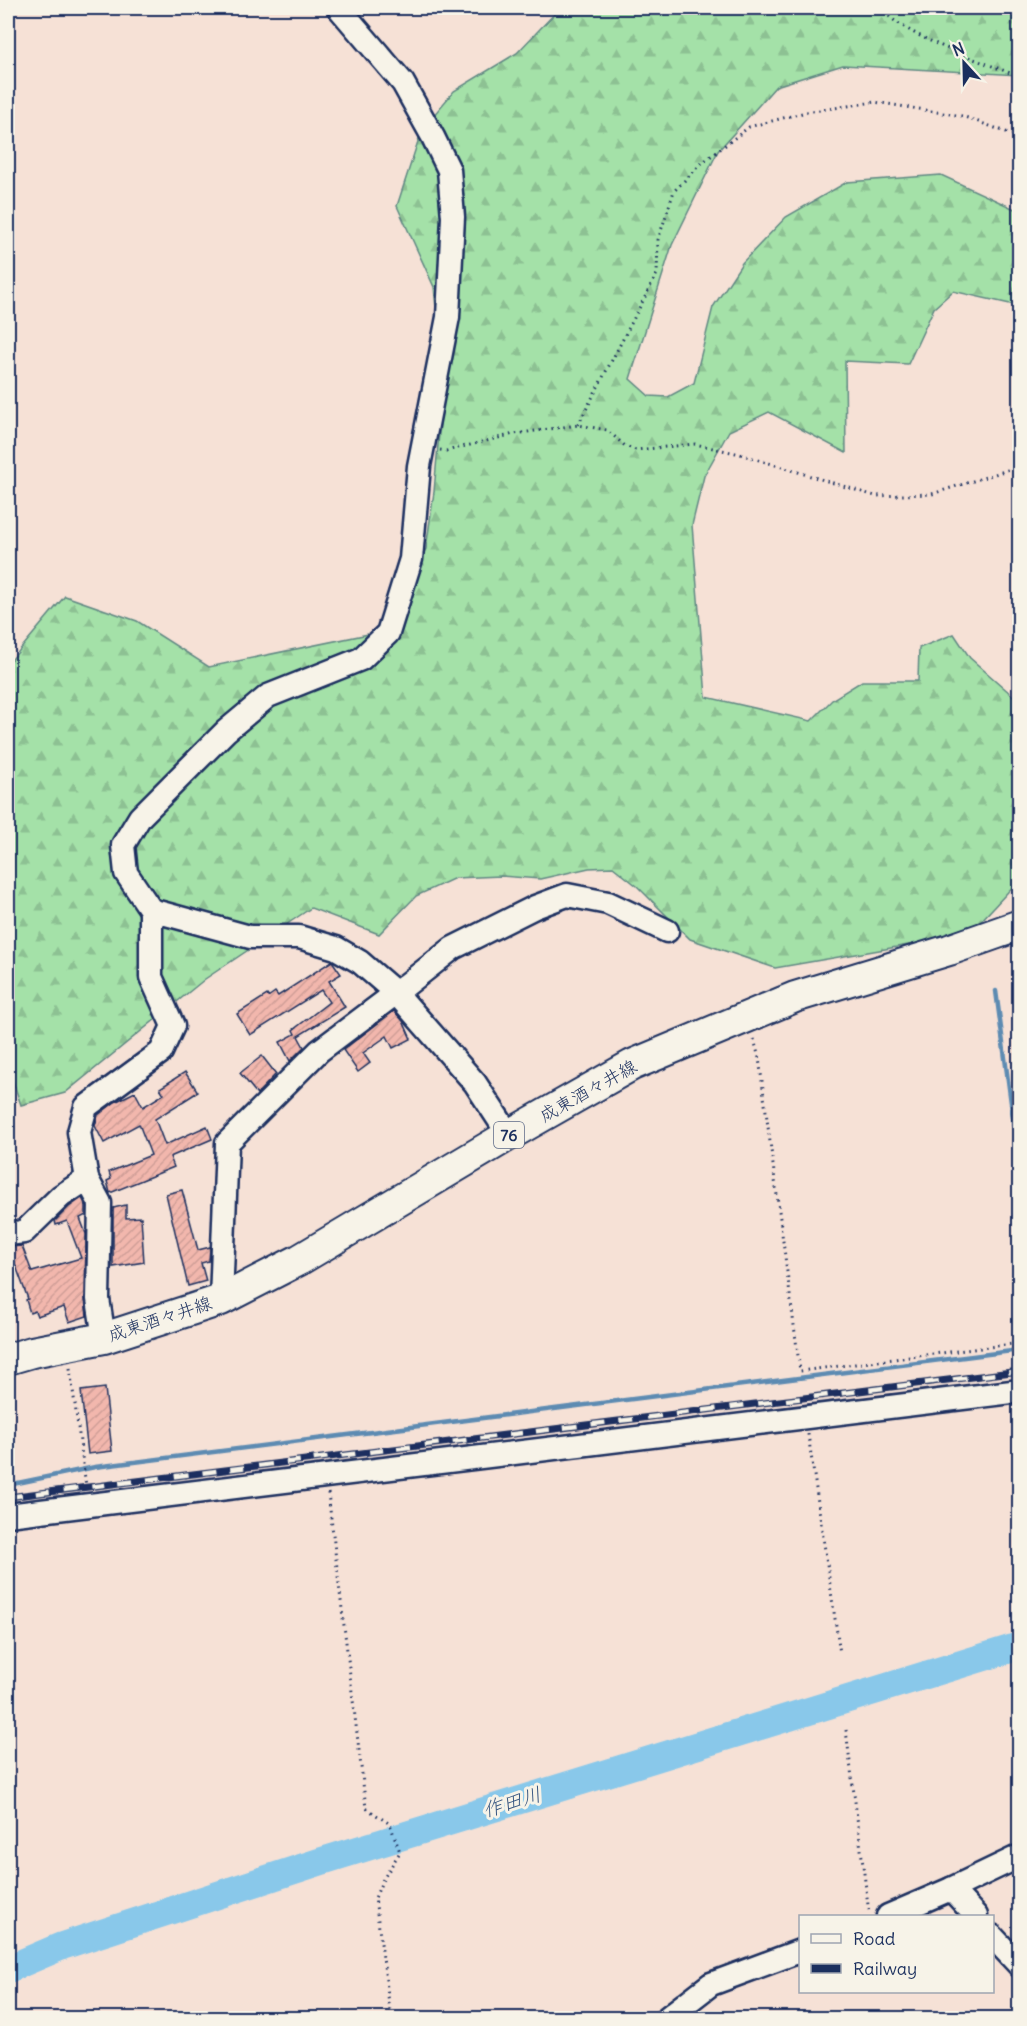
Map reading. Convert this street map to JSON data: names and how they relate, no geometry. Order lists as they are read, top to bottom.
{
  "streets": {
    "main road": ["成東酒々井線", "76"]
  },
  "water": ["作田川"],
  "legend": ["Road", "Railway"],
  "north": "top"
}
